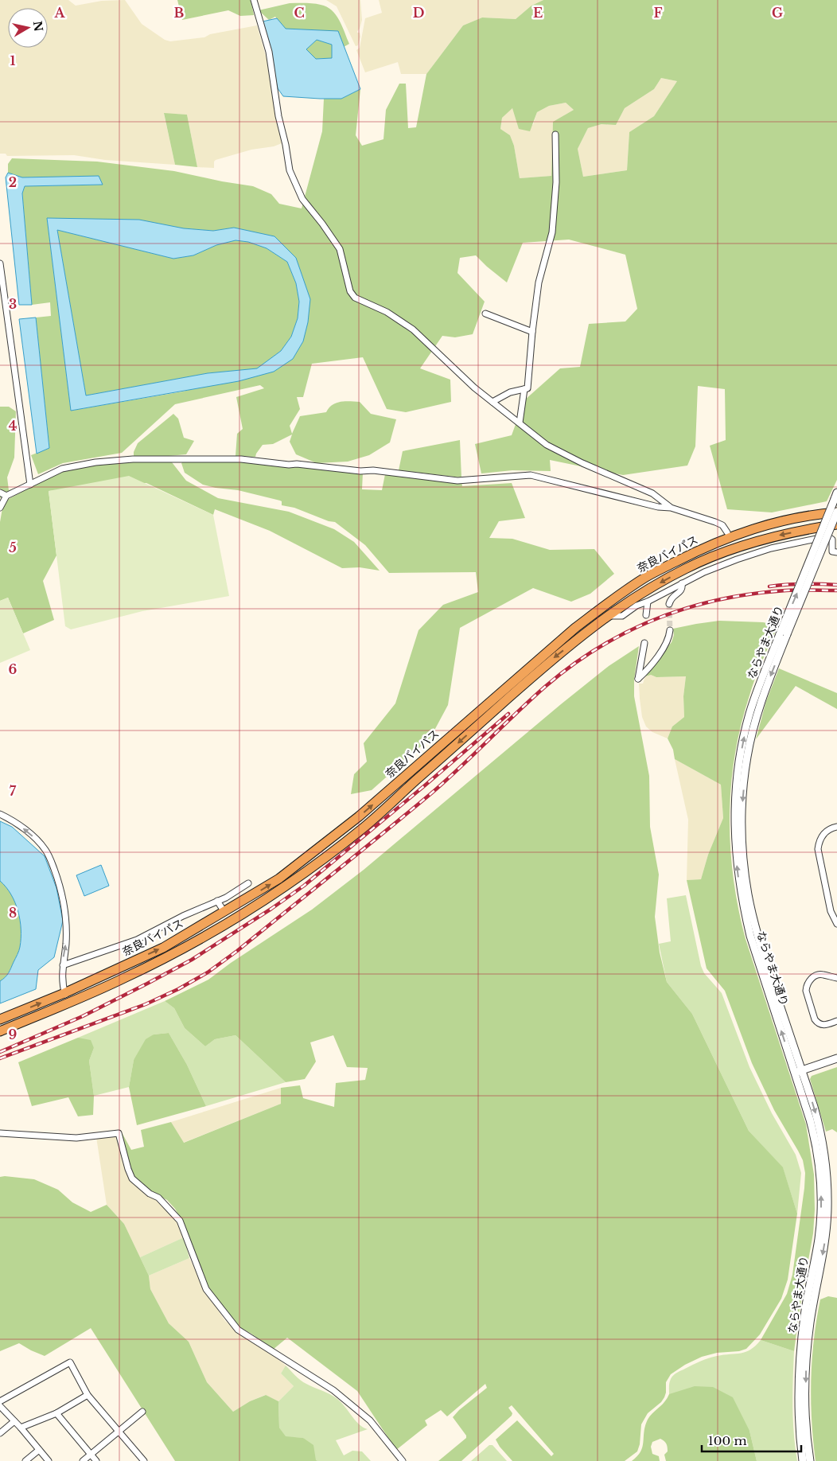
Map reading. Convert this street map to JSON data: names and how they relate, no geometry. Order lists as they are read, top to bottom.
{
  "streets": {
    "highway": ["奈良バイパス"],
    "street": ["ならやま大通り"]
  },
  "crossings": [
    ["奈良バイパス", "ならやま大通り"]
  ],
  "scale_bar": "100 m",
  "north": "right",
  "grid": {
    "columns": [
      "A",
      "B",
      "C",
      "D",
      "E",
      "F",
      "G"
    ],
    "rows": [
      "1",
      "2",
      "3",
      "4",
      "5",
      "6",
      "7",
      "8",
      "9"
    ]
  }
}
